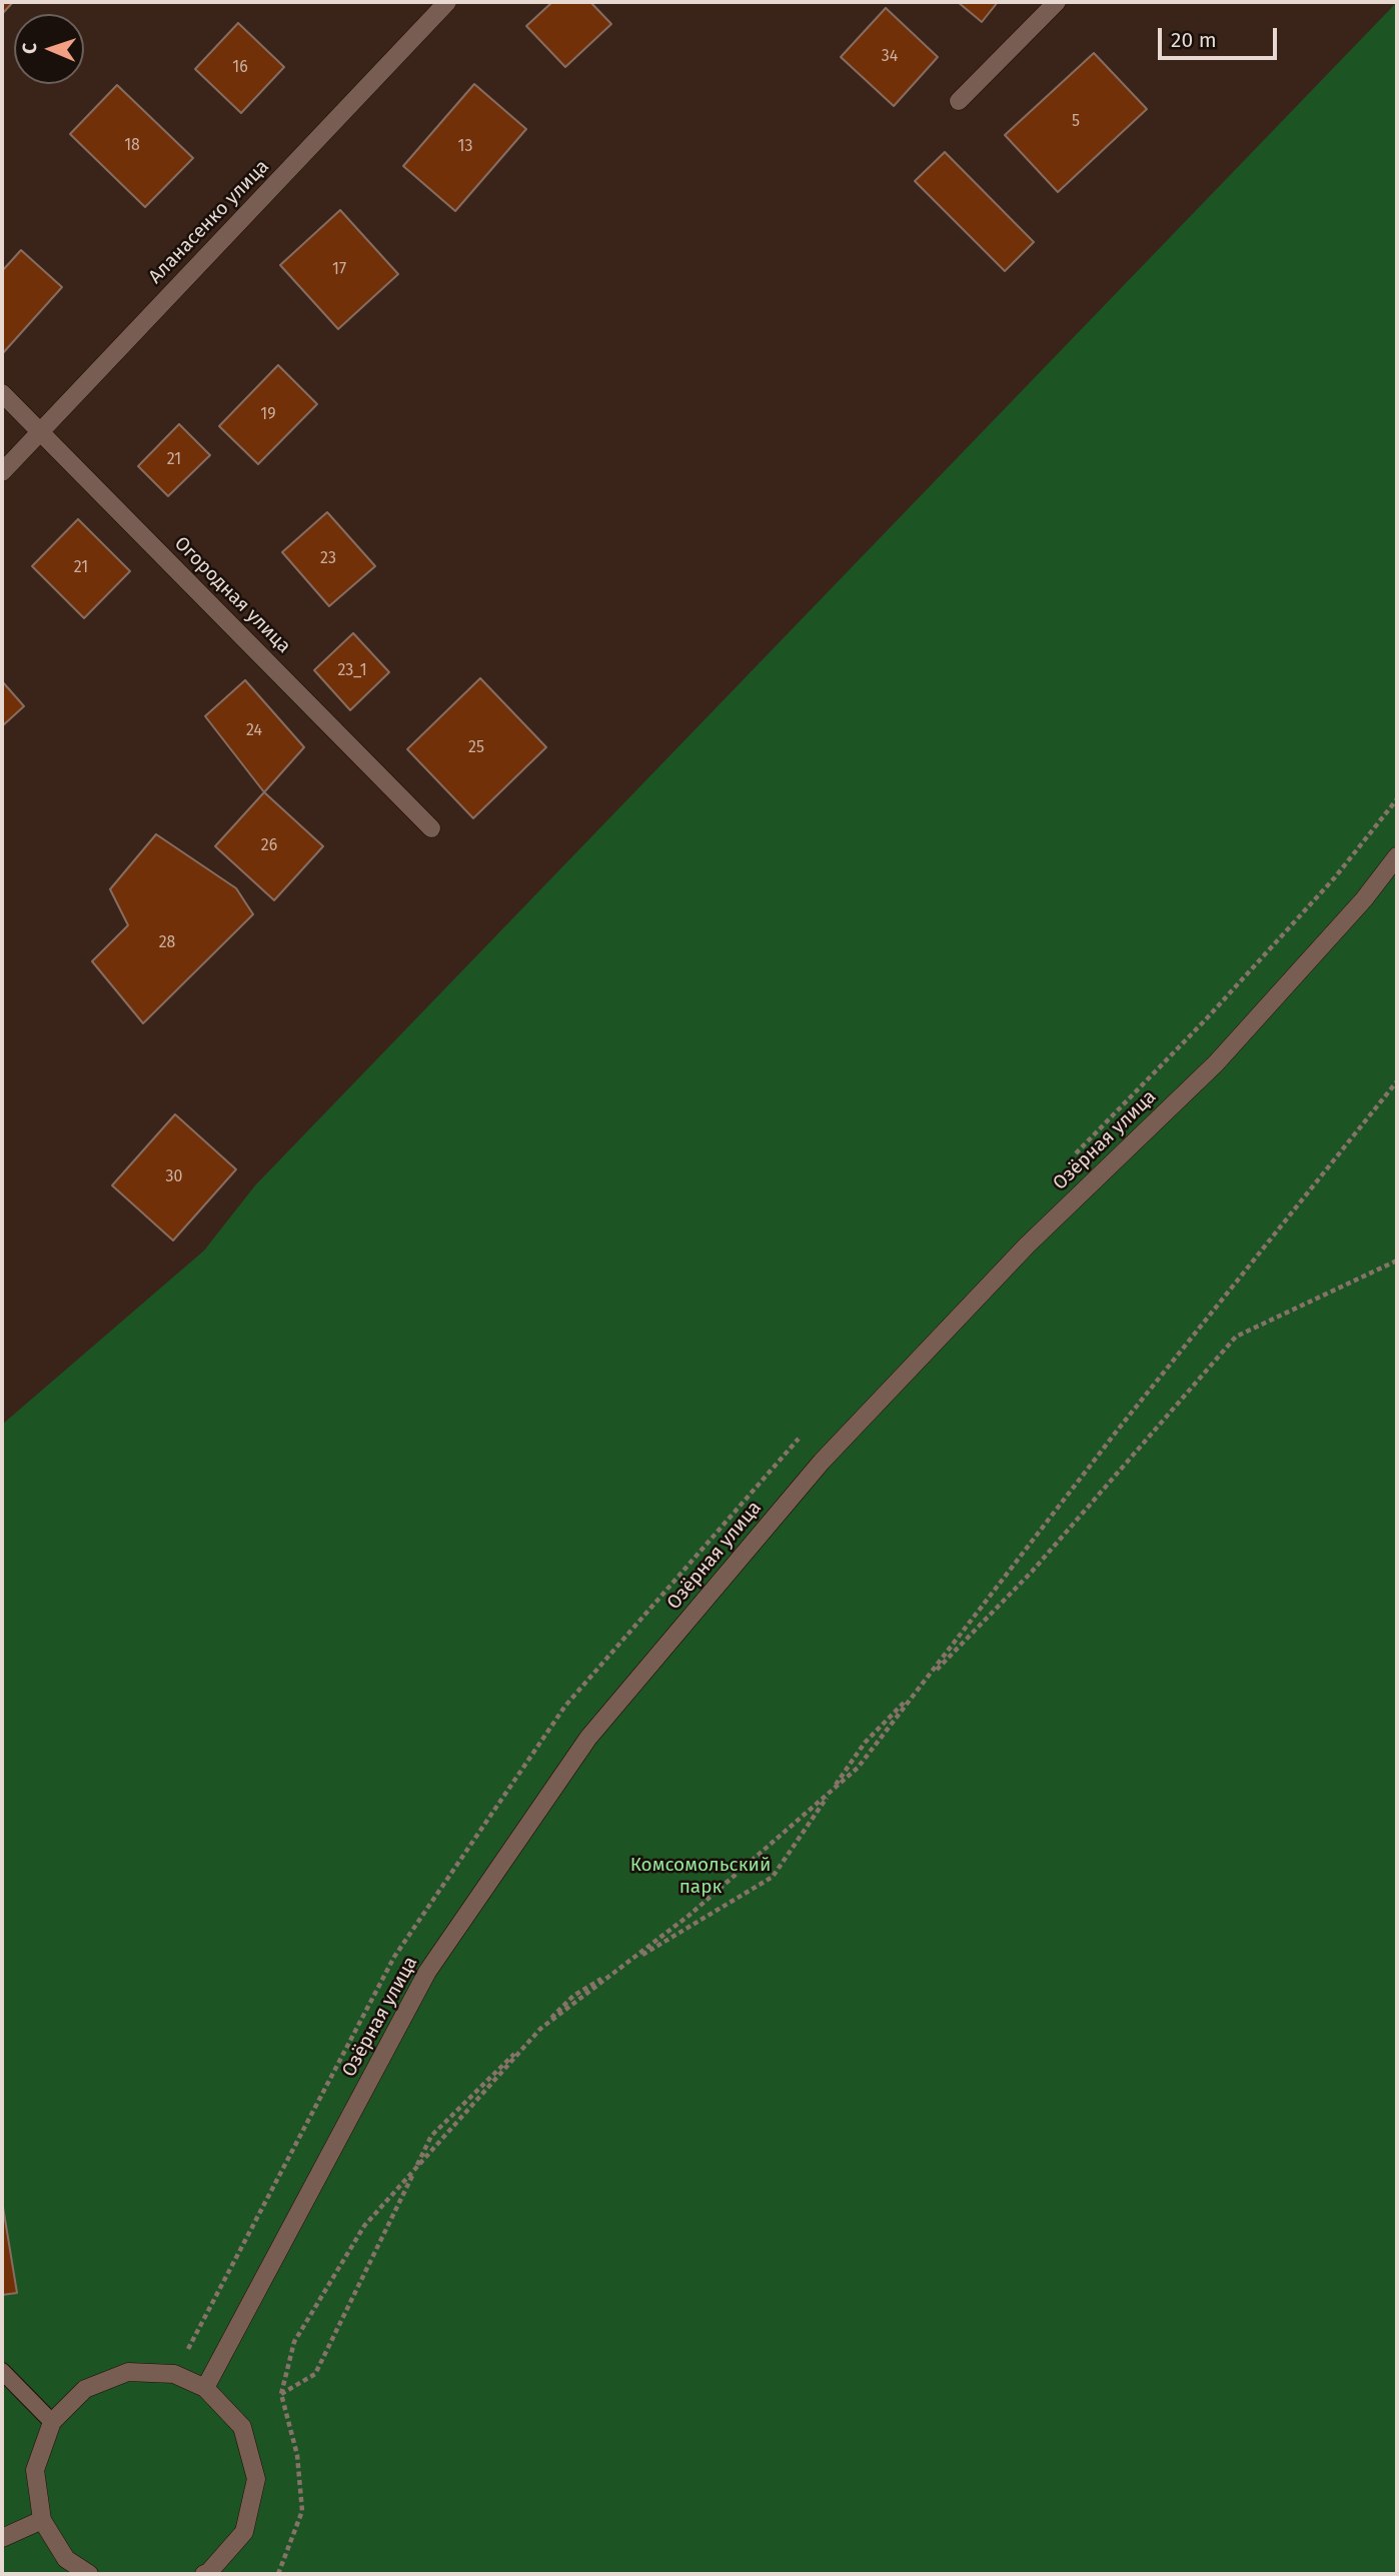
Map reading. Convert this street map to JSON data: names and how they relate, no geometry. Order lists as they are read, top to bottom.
{
  "streets": {
    "street": ["Аланасенко улица", "Огородная улица", "Озёрная улица"]
  },
  "crossings": [
    ["Аланасенко улица", "Огородная улица"]
  ],
  "parks": ["Комсомольский парк"],
  "house_numbers": [
    "34",
    "16",
    "5",
    "18",
    "13",
    "17",
    "19",
    "21",
    "23",
    "21",
    "23_1",
    "24",
    "25",
    "26",
    "28",
    "30"
  ],
  "scale_bar": "20 m",
  "north": "left"
}
